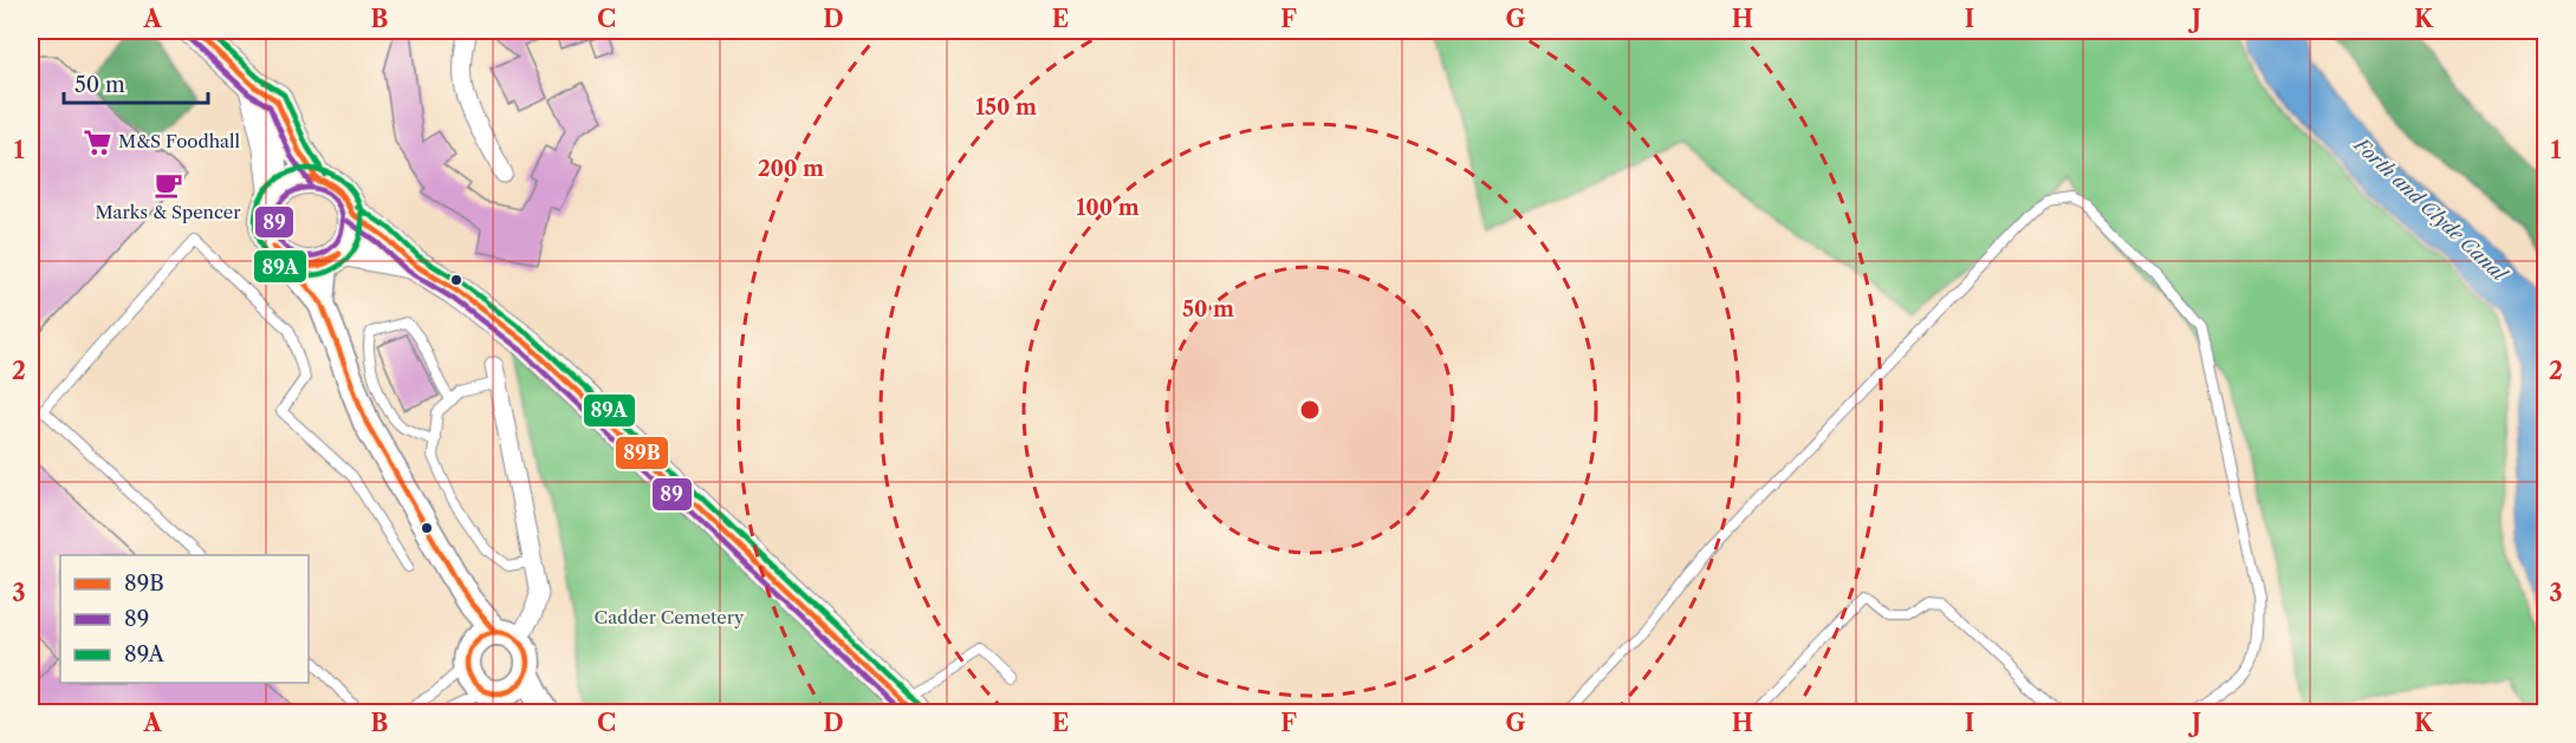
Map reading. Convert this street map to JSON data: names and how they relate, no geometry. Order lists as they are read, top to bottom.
{
  "water": ["Forth and Clyde Canal"],
  "parks": ["Cadder Cemetery"],
  "places": {
    "supermarket": ["M&S Foodhall"],
    "cafe": ["Marks & Spencer"]
  },
  "lines": ["transit line 89B", "transit line 89A", "transit line 89"],
  "legend": ["89B", "89", "89A"],
  "scale_bar": "50 m",
  "grid": {
    "columns": [
      "A",
      "B",
      "C",
      "D",
      "E",
      "F",
      "G",
      "H",
      "I",
      "J",
      "K"
    ],
    "rows": ["1", "2", "3"]
  },
  "rings": [
    "150 m",
    "200 m",
    "100 m",
    "50 m"
  ]
}
